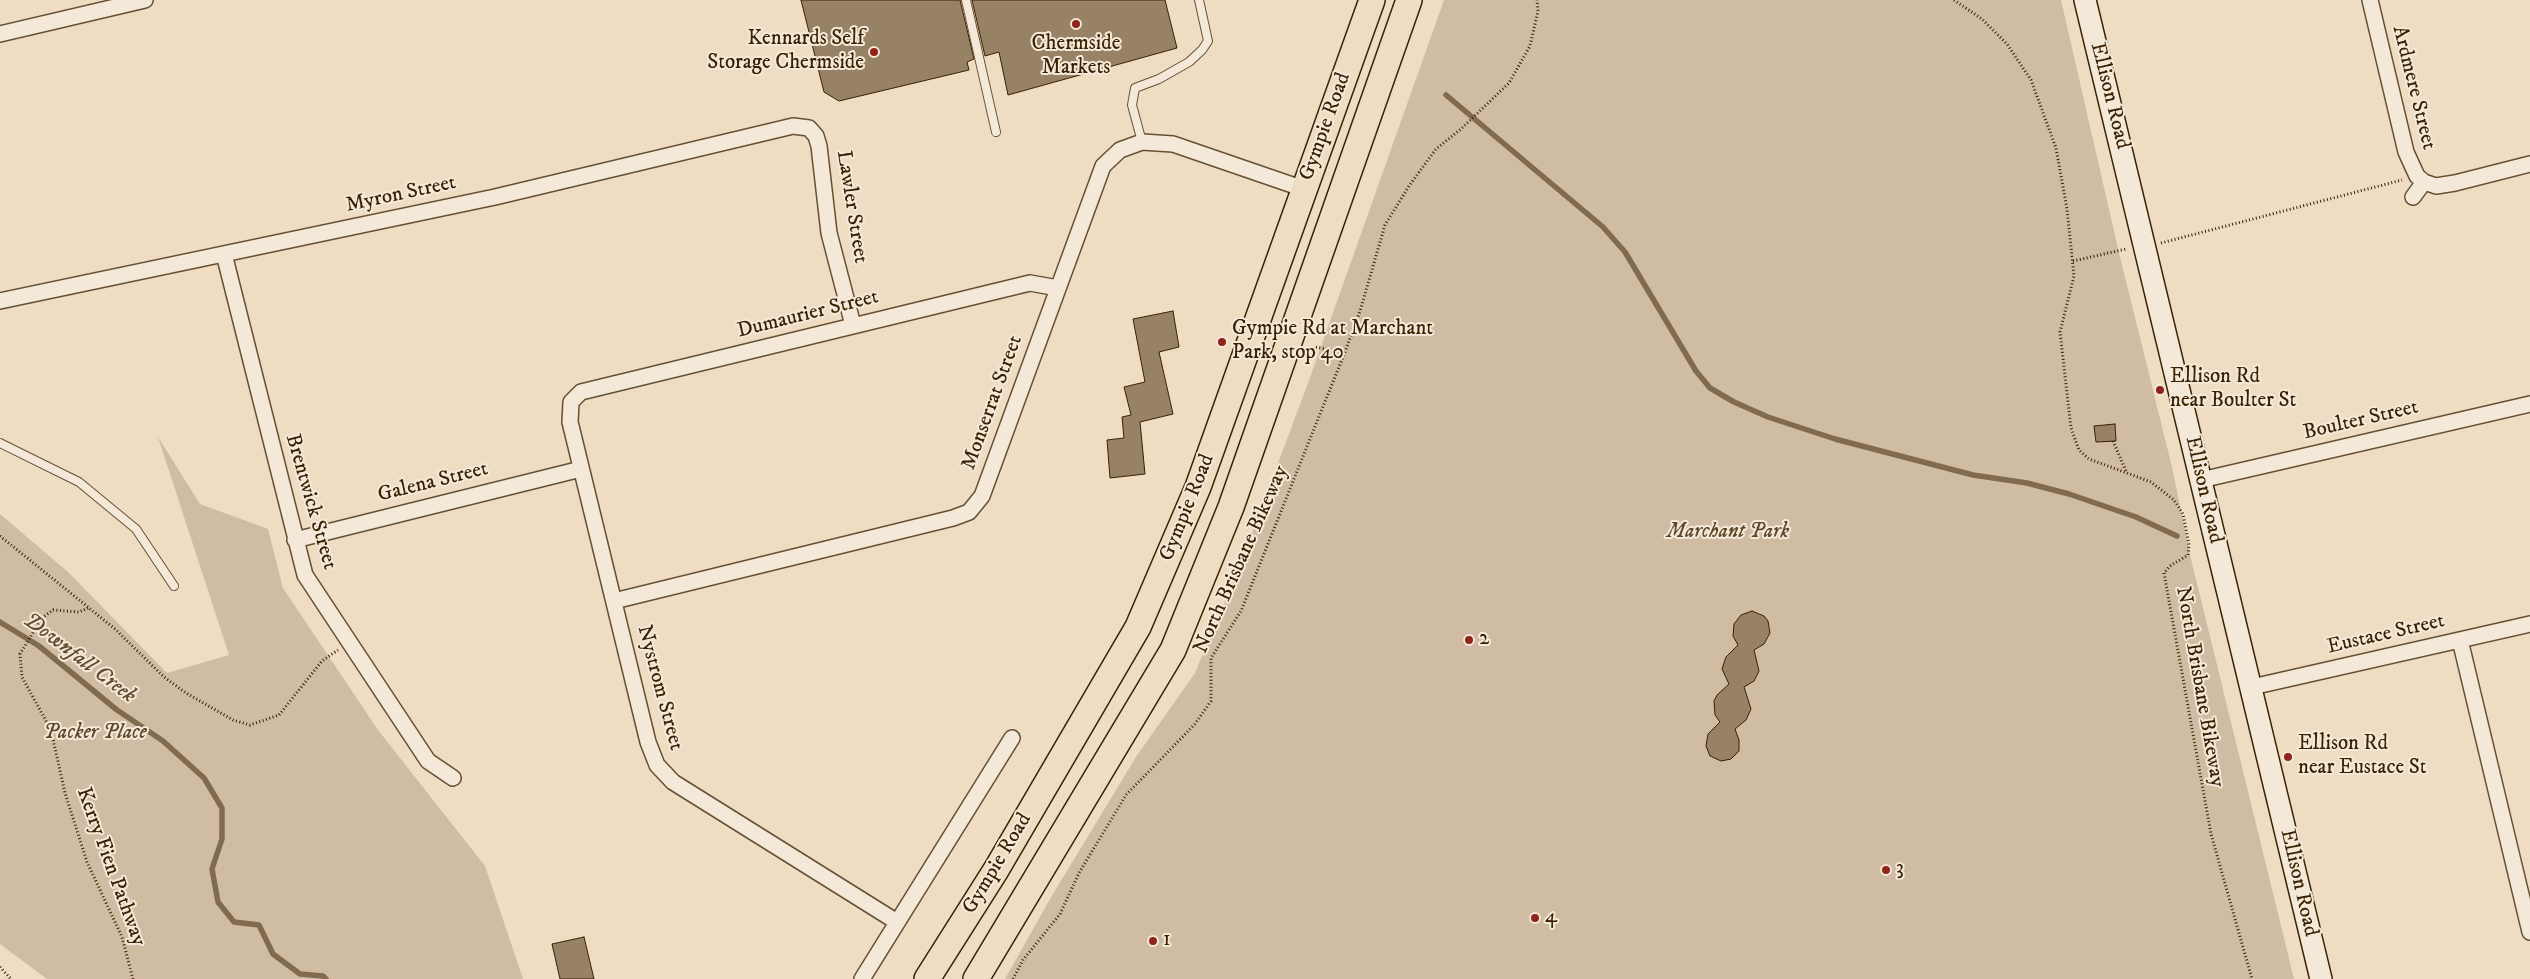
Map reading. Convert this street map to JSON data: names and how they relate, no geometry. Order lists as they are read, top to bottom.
{
  "streets": {
    "highway": ["Gympie Road"],
    "main road": ["Ellison Road"],
    "street": [
      "Ardmere Street",
      "Myron Street",
      "Lawler Street",
      "Dumaurier Street",
      "Monserrat Street",
      "Boulter Street",
      "Galena Street",
      "Brentwick Street",
      "Eustace Street",
      "Nystrom Street"
    ],
    "path": ["North Brisbane Bikeway", "Kerry Fien Pathway"]
  },
  "crossings": [
    ["Ellison Road", "Boulter Street"],
    ["Ellison Road", "Eustace Street"],
    ["Gympie Road", "Monserrat Street"],
    ["Myron Street", "Lawler Street"],
    ["Myron Street", "Brentwick Street"],
    ["Lawler Street", "Dumaurier Street"],
    ["Dumaurier Street", "Monserrat Street"],
    ["Dumaurier Street", "Nystrom Street"],
    ["Monserrat Street", "Nystrom Street"],
    ["Galena Street", "Brentwick Street"],
    ["Galena Street", "Nystrom Street"]
  ],
  "water": ["Downfall Creek"],
  "parks": ["Marchant Park", "Packer Place"],
  "places": [
    "Chermside Markets",
    "Kennards Self Storage Chermside",
    "Gympie Rd at Marchant Park, stop 40",
    "Ellison Rd near Boulter St",
    "2",
    "Ellison Rd near Eustace St",
    "3",
    "4",
    "1"
  ]
}
